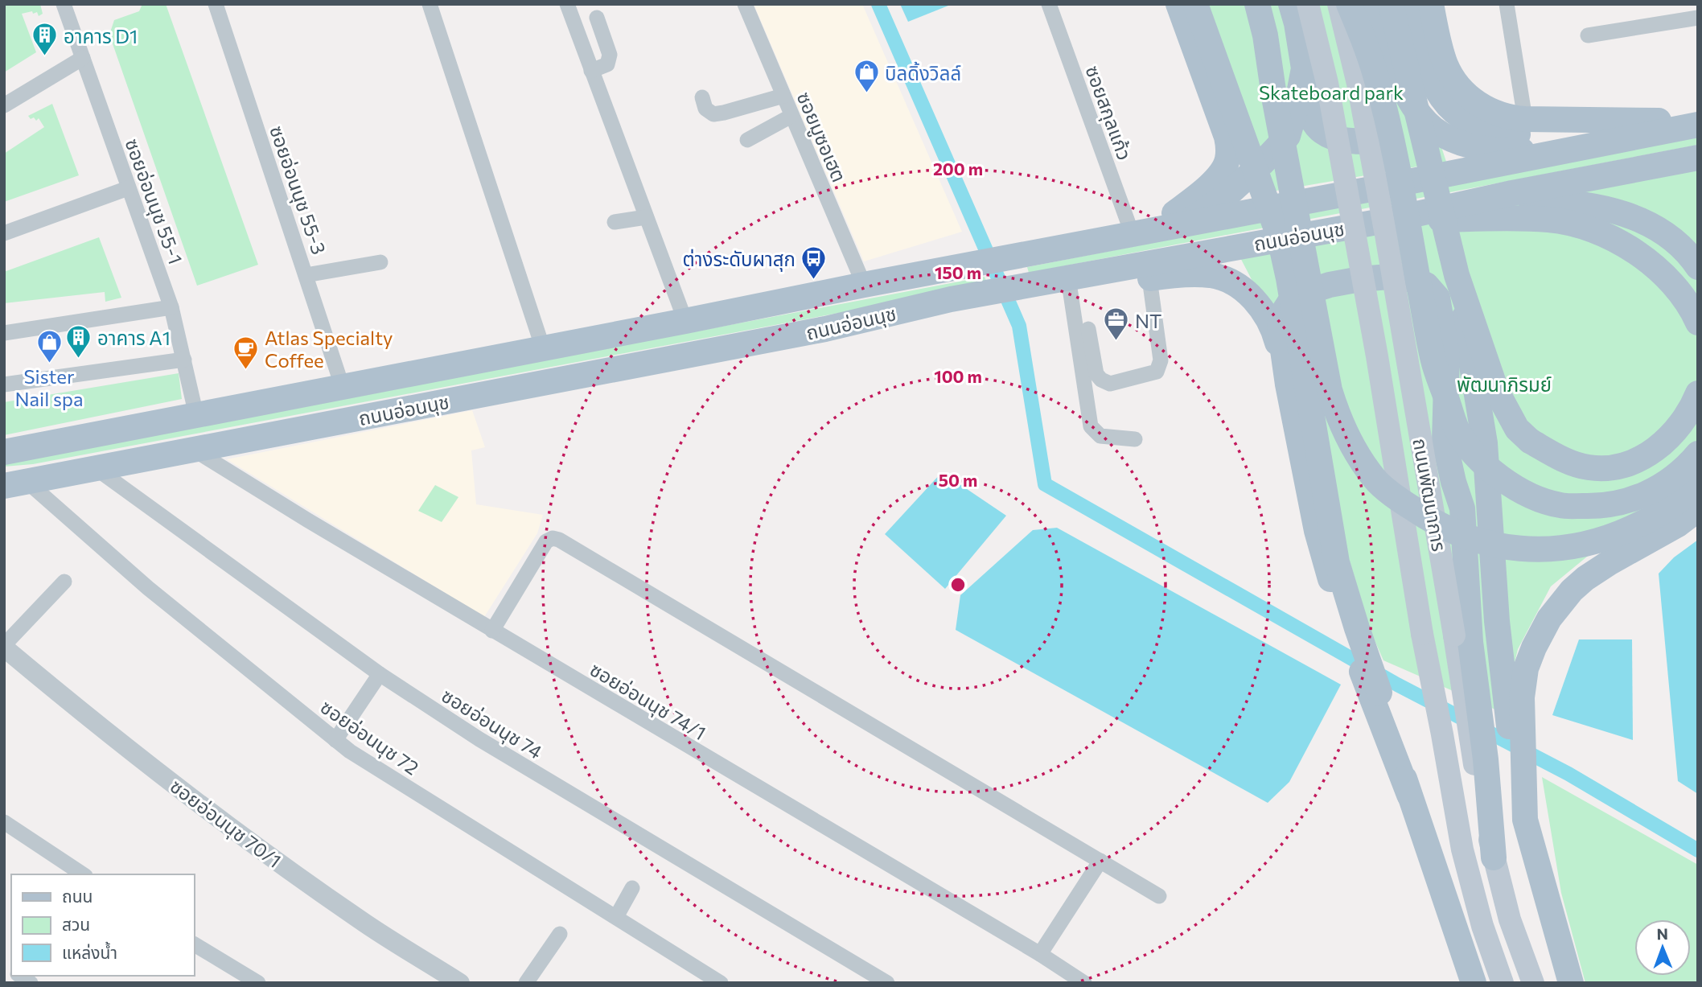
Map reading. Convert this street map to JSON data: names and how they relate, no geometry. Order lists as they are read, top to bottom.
{
  "streets": {
    "main road": ["ถนนอ่อนนุช", "ถนนพัฒนาการ"],
    "street": [
      "ซอยสกุลแก้ว",
      "ซอยมูซอเฮต",
      "ซอยอ่อนนุช 55-3",
      "ซอยอ่อนนุช 55-1",
      "ซอยอ่อนนุช 74/1",
      "ซอยอ่อนนุช 74",
      "ซอยอ่อนนุช 72",
      "ซอยอ่อนนุช 70/1"
    ]
  },
  "crossings": [
    ["ซอยสกุลแก้ว", "ถนนอ่อนนุช"],
    ["ซอยมูซอเฮต", "ถนนอ่อนนุช"],
    ["ซอยอ่อนนุช 55-3", "ถนนอ่อนนุช"],
    ["ซอยอ่อนนุช 55-1", "ถนนอ่อนนุช"],
    ["ถนนอ่อนนุช", "ซอยอ่อนนุช 74/1"],
    ["ถนนอ่อนนุช", "ซอยอ่อนนุช 74"],
    ["ถนนอ่อนนุช", "ซอยอ่อนนุช 72"]
  ],
  "parks": ["Skateboard park", "พัฒนาภิรมย์"],
  "places": {
    "building": ["อาคาร D1", "อาคาร A1"],
    "shop": ["บิลดิ้งวิลล์", "Sister Nail spa"],
    "bus stop": ["ต่างระดับผาสุก"],
    "office": ["NT"],
    "cafe": ["Atlas Specialty Coffee"]
  },
  "legend": ["ถนน", "สวน", "แหล่งน้ำ"],
  "north": "top",
  "rings": [
    "200 m",
    "150 m",
    "100 m",
    "50 m"
  ]
}
